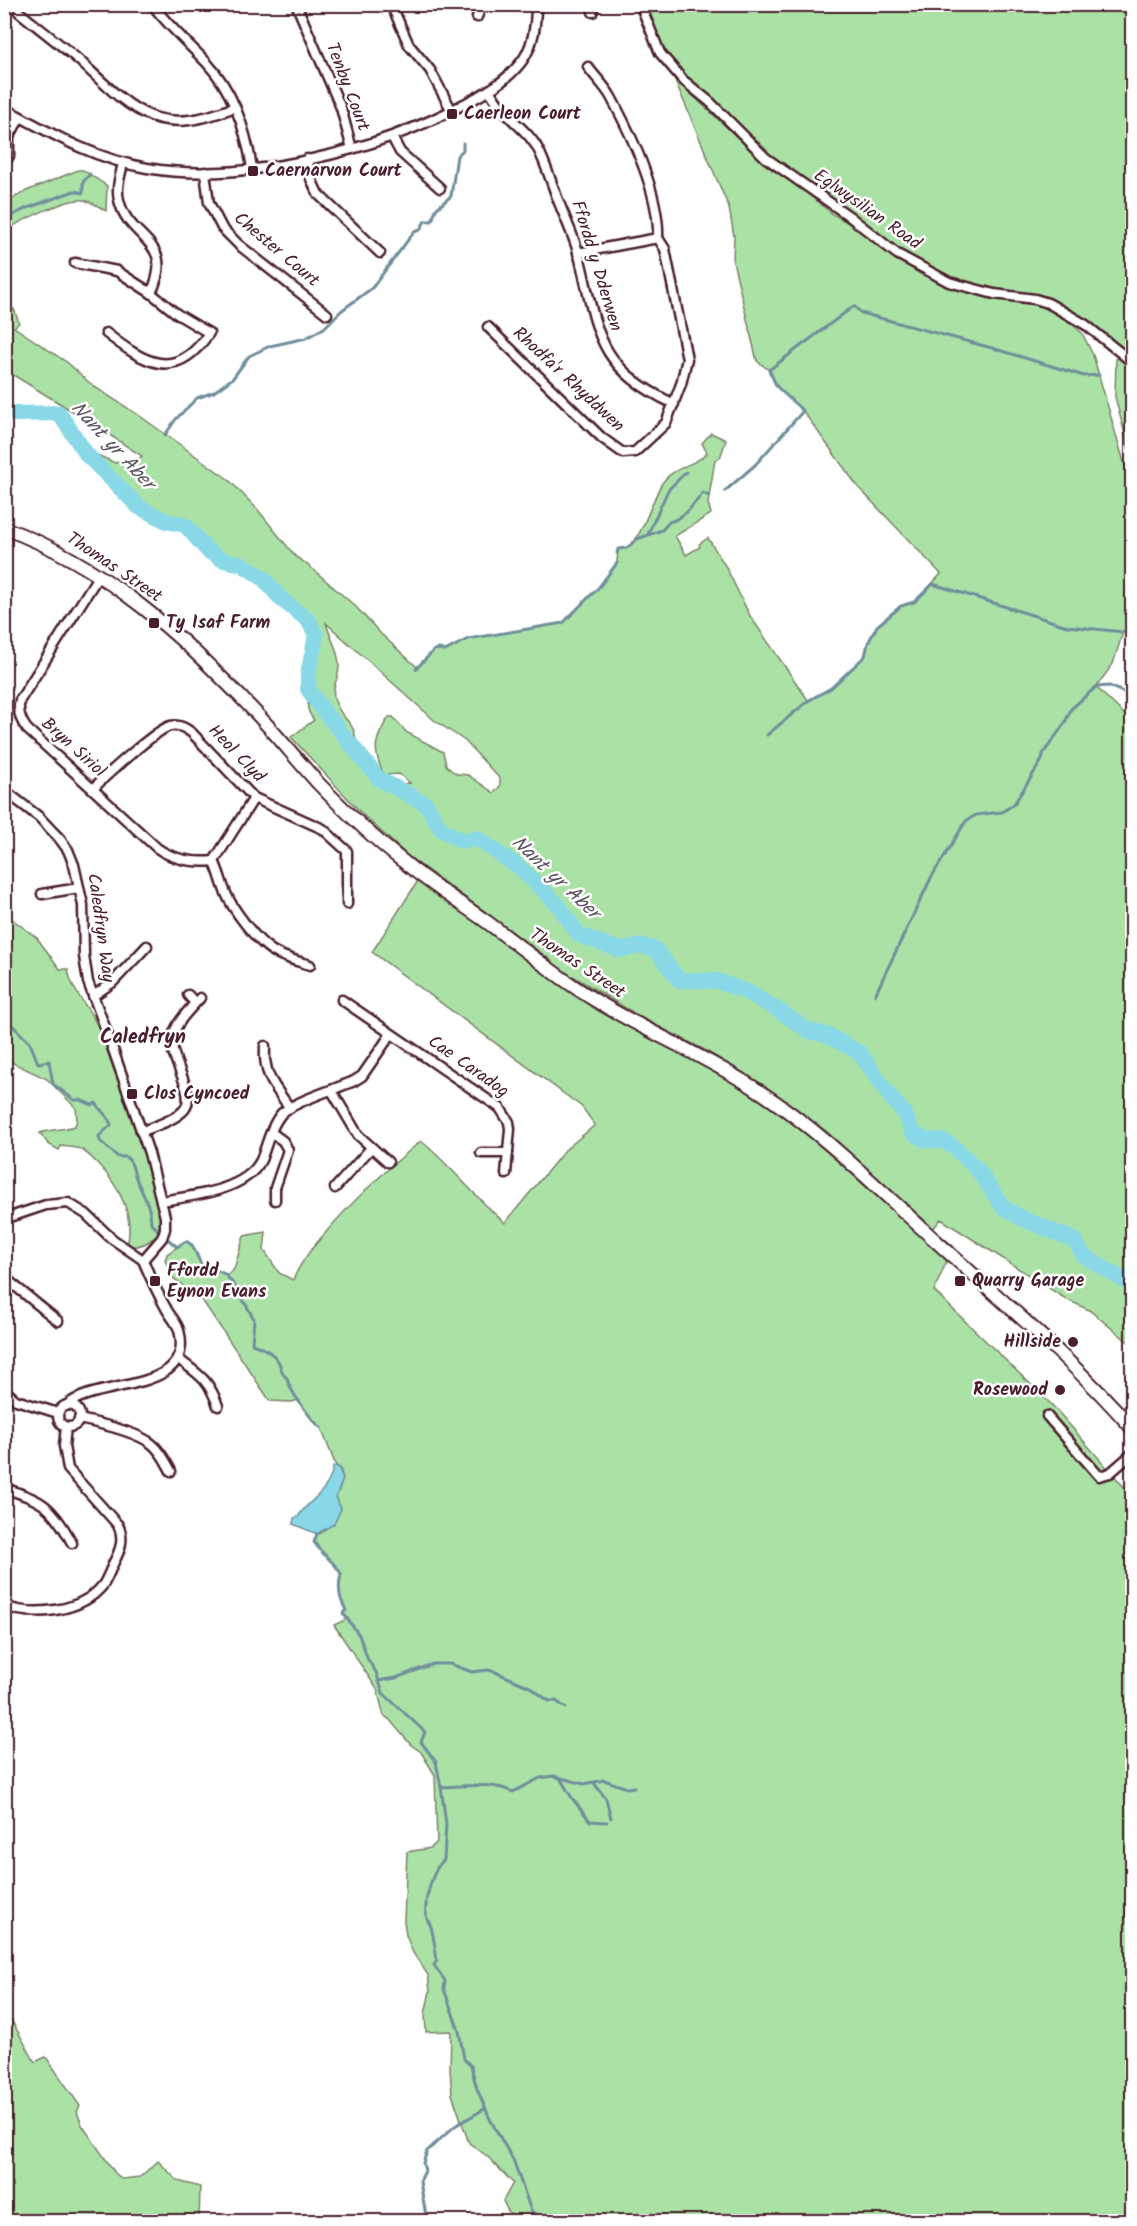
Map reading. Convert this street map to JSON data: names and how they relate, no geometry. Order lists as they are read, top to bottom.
{
  "streets": {
    "main road": ["Thomas Street"],
    "street": [
      "Tenby Court",
      "Eglwysilian Road",
      "Chester Court",
      "Ffordd y Dderwen",
      "Rhodfa'r Rhyddwen",
      "Bryn Siriol",
      "Heol Clyd",
      "Caledfryn Way",
      "Cae Caradog"
    ]
  },
  "crossings": [
    ["Ffordd y Dderwen", "Rhodfa'r Rhyddwen"],
    ["Thomas Street", "Bryn Siriol"],
    ["Bryn Siriol", "Heol Clyd"]
  ],
  "districts": ["Caledfryn"],
  "water": ["Nant yr Aber"],
  "places": {
    "transit": [
      "Caerleon Court",
      "Caernarvon Court",
      "Ty Isaf Farm",
      "Clos Cyncoed",
      "Ffordd Eynon Evans",
      "Quarry Garage"
    ],
    "other": ["Hillside", "Rosewood"]
  }
}
